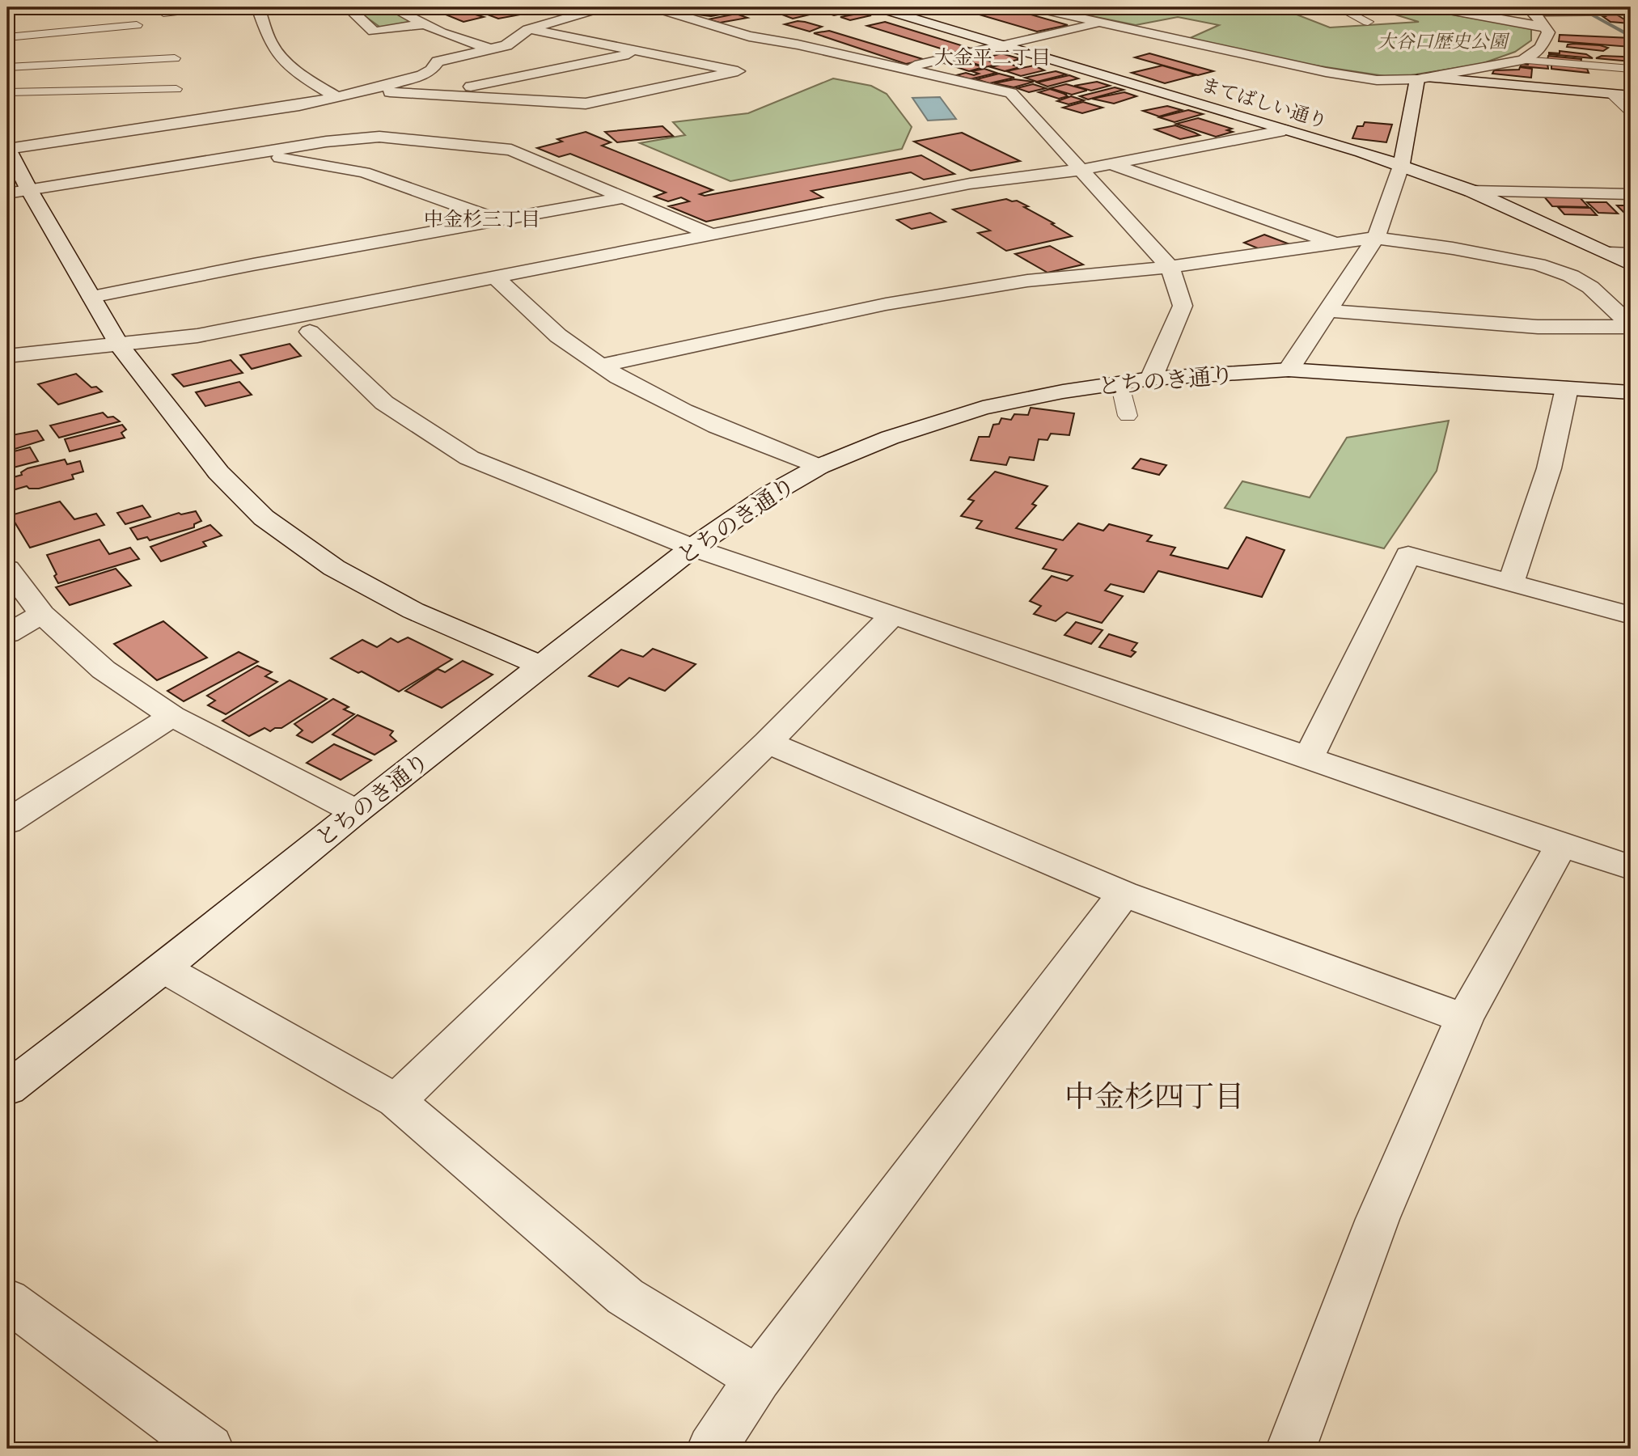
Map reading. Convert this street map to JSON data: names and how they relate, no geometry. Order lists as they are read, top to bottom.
{
  "streets": {
    "street": ["まてばしい通り", "とちのき通り"]
  },
  "districts": ["大金平二丁目", "中金杉三丁目", "中金杉四丁目"],
  "parks": ["大谷口歴史公園"]
}
